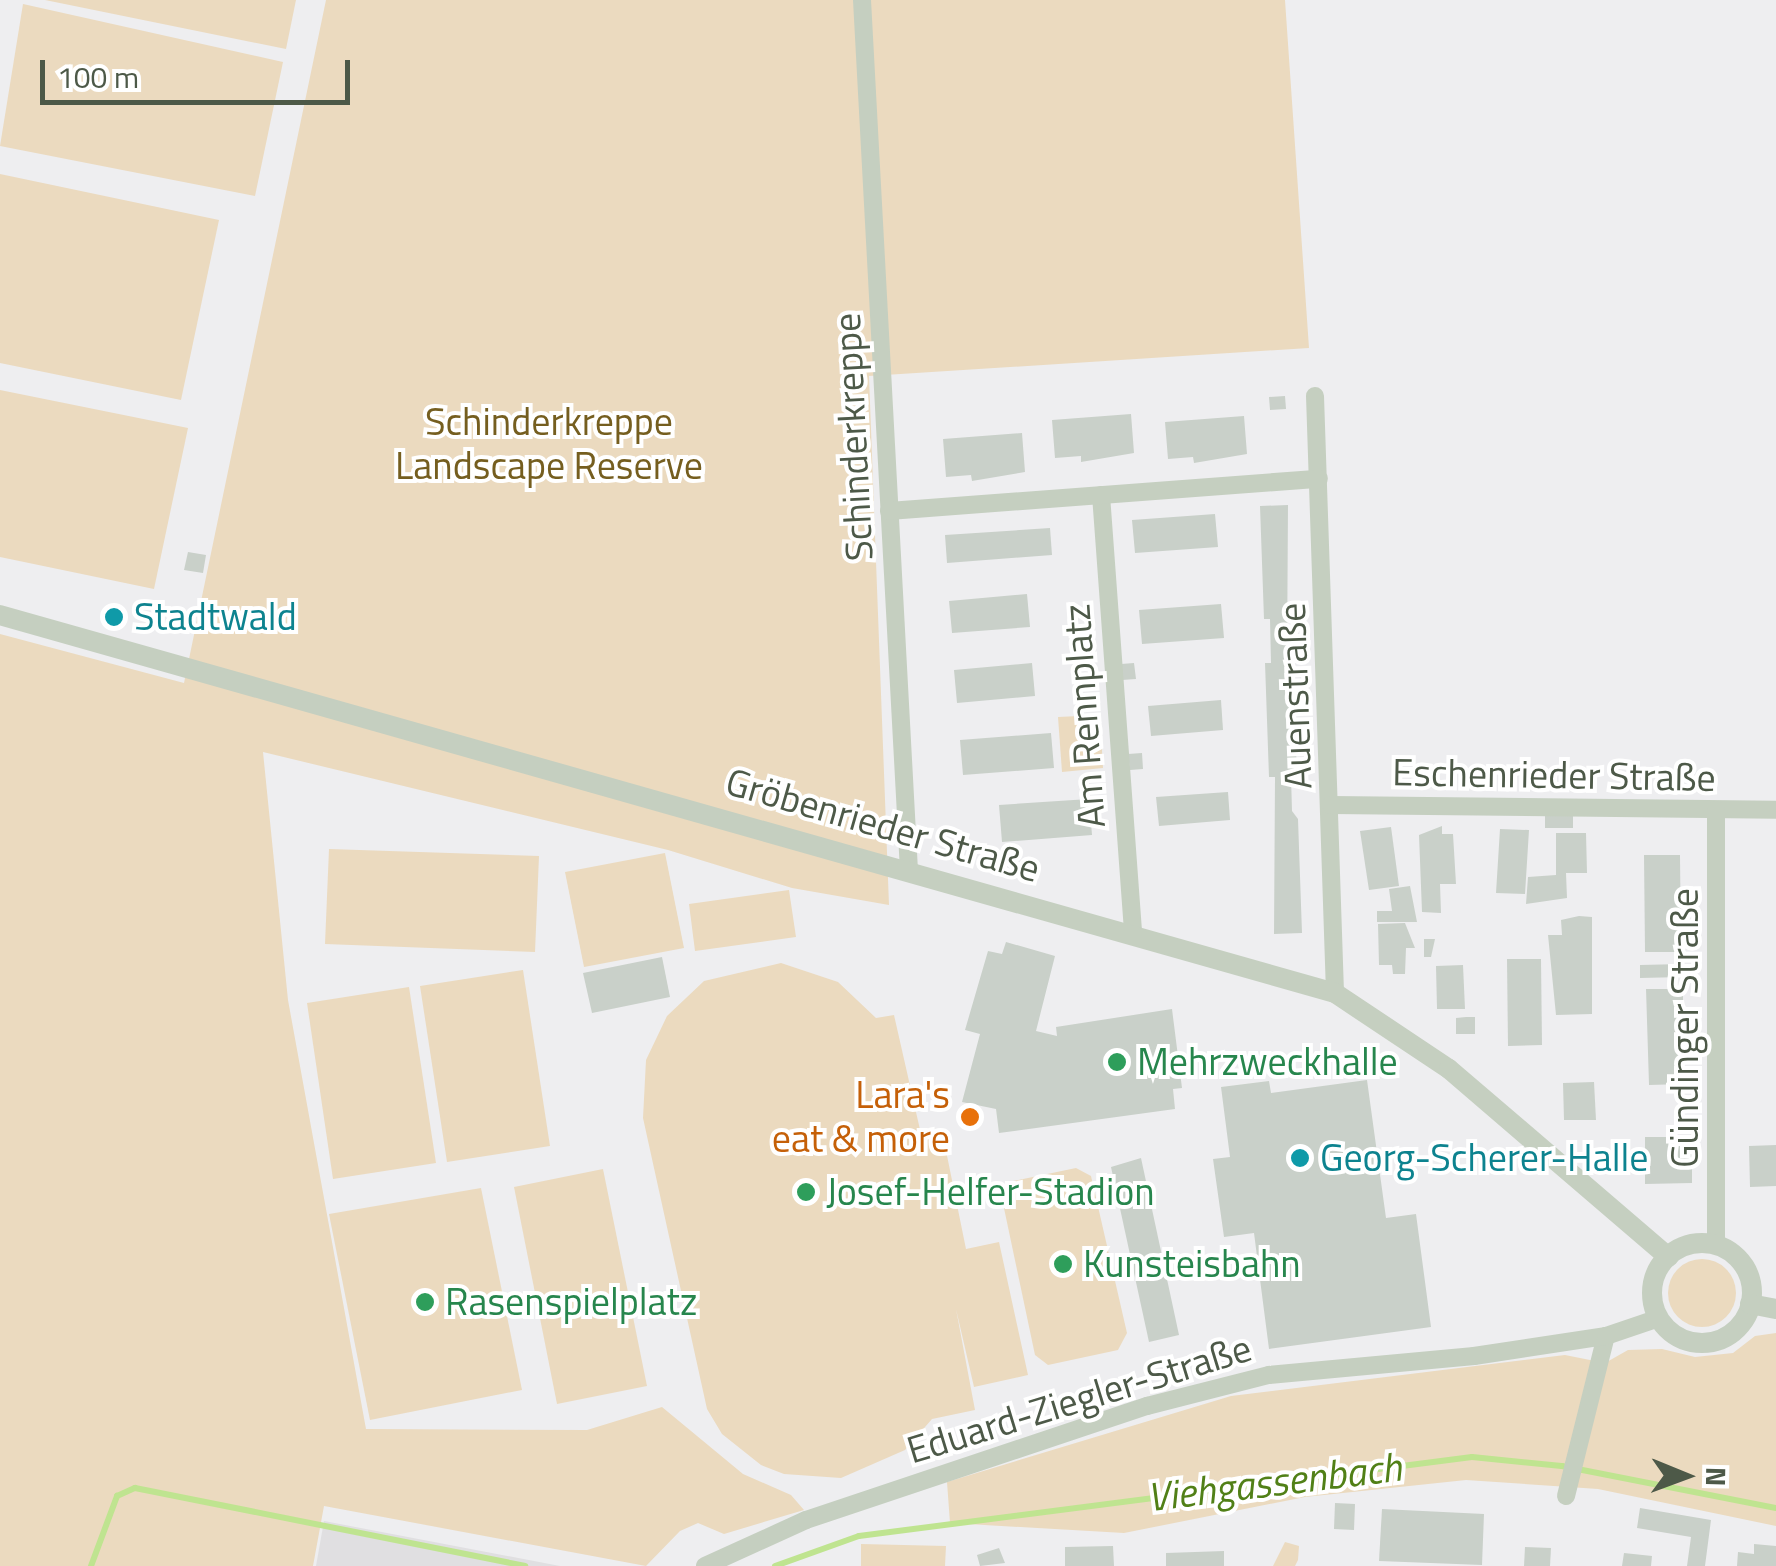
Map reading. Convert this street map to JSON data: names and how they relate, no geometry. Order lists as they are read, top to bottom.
{
  "streets": {
    "street": [
      "Schinderkreppe",
      "Auenstraße",
      "Am Rennplatz",
      "Eschenrieder Straße",
      "Gröbenrieder Straße",
      "Gündinger Straße",
      "Eduard-Ziegler-Straße"
    ]
  },
  "crossings": [
    ["Schinderkreppe", "Gröbenrieder Straße"],
    ["Auenstraße", "Eschenrieder Straße"],
    ["Auenstraße", "Gröbenrieder Straße"],
    ["Am Rennplatz", "Gröbenrieder Straße"],
    ["Eschenrieder Straße", "Gündinger Straße"],
    ["Gröbenrieder Straße", "Gündinger Straße"],
    ["Gröbenrieder Straße", "Eduard-Ziegler-Straße"],
    ["Gündinger Straße", "Eduard-Ziegler-Straße"]
  ],
  "water": ["Viehgassenbach"],
  "parks": ["Schinderkreppe Landscape Reserve"],
  "places": [
    "Stadtwald",
    "Mehrzweckhalle",
    "Lara's eat & more",
    "Georg-Scherer-Halle",
    "Josef-Helfer-Stadion",
    "Kunsteisbahn",
    "Rasenspielplatz"
  ],
  "scale_bar": "100 m",
  "north": "right"
}
